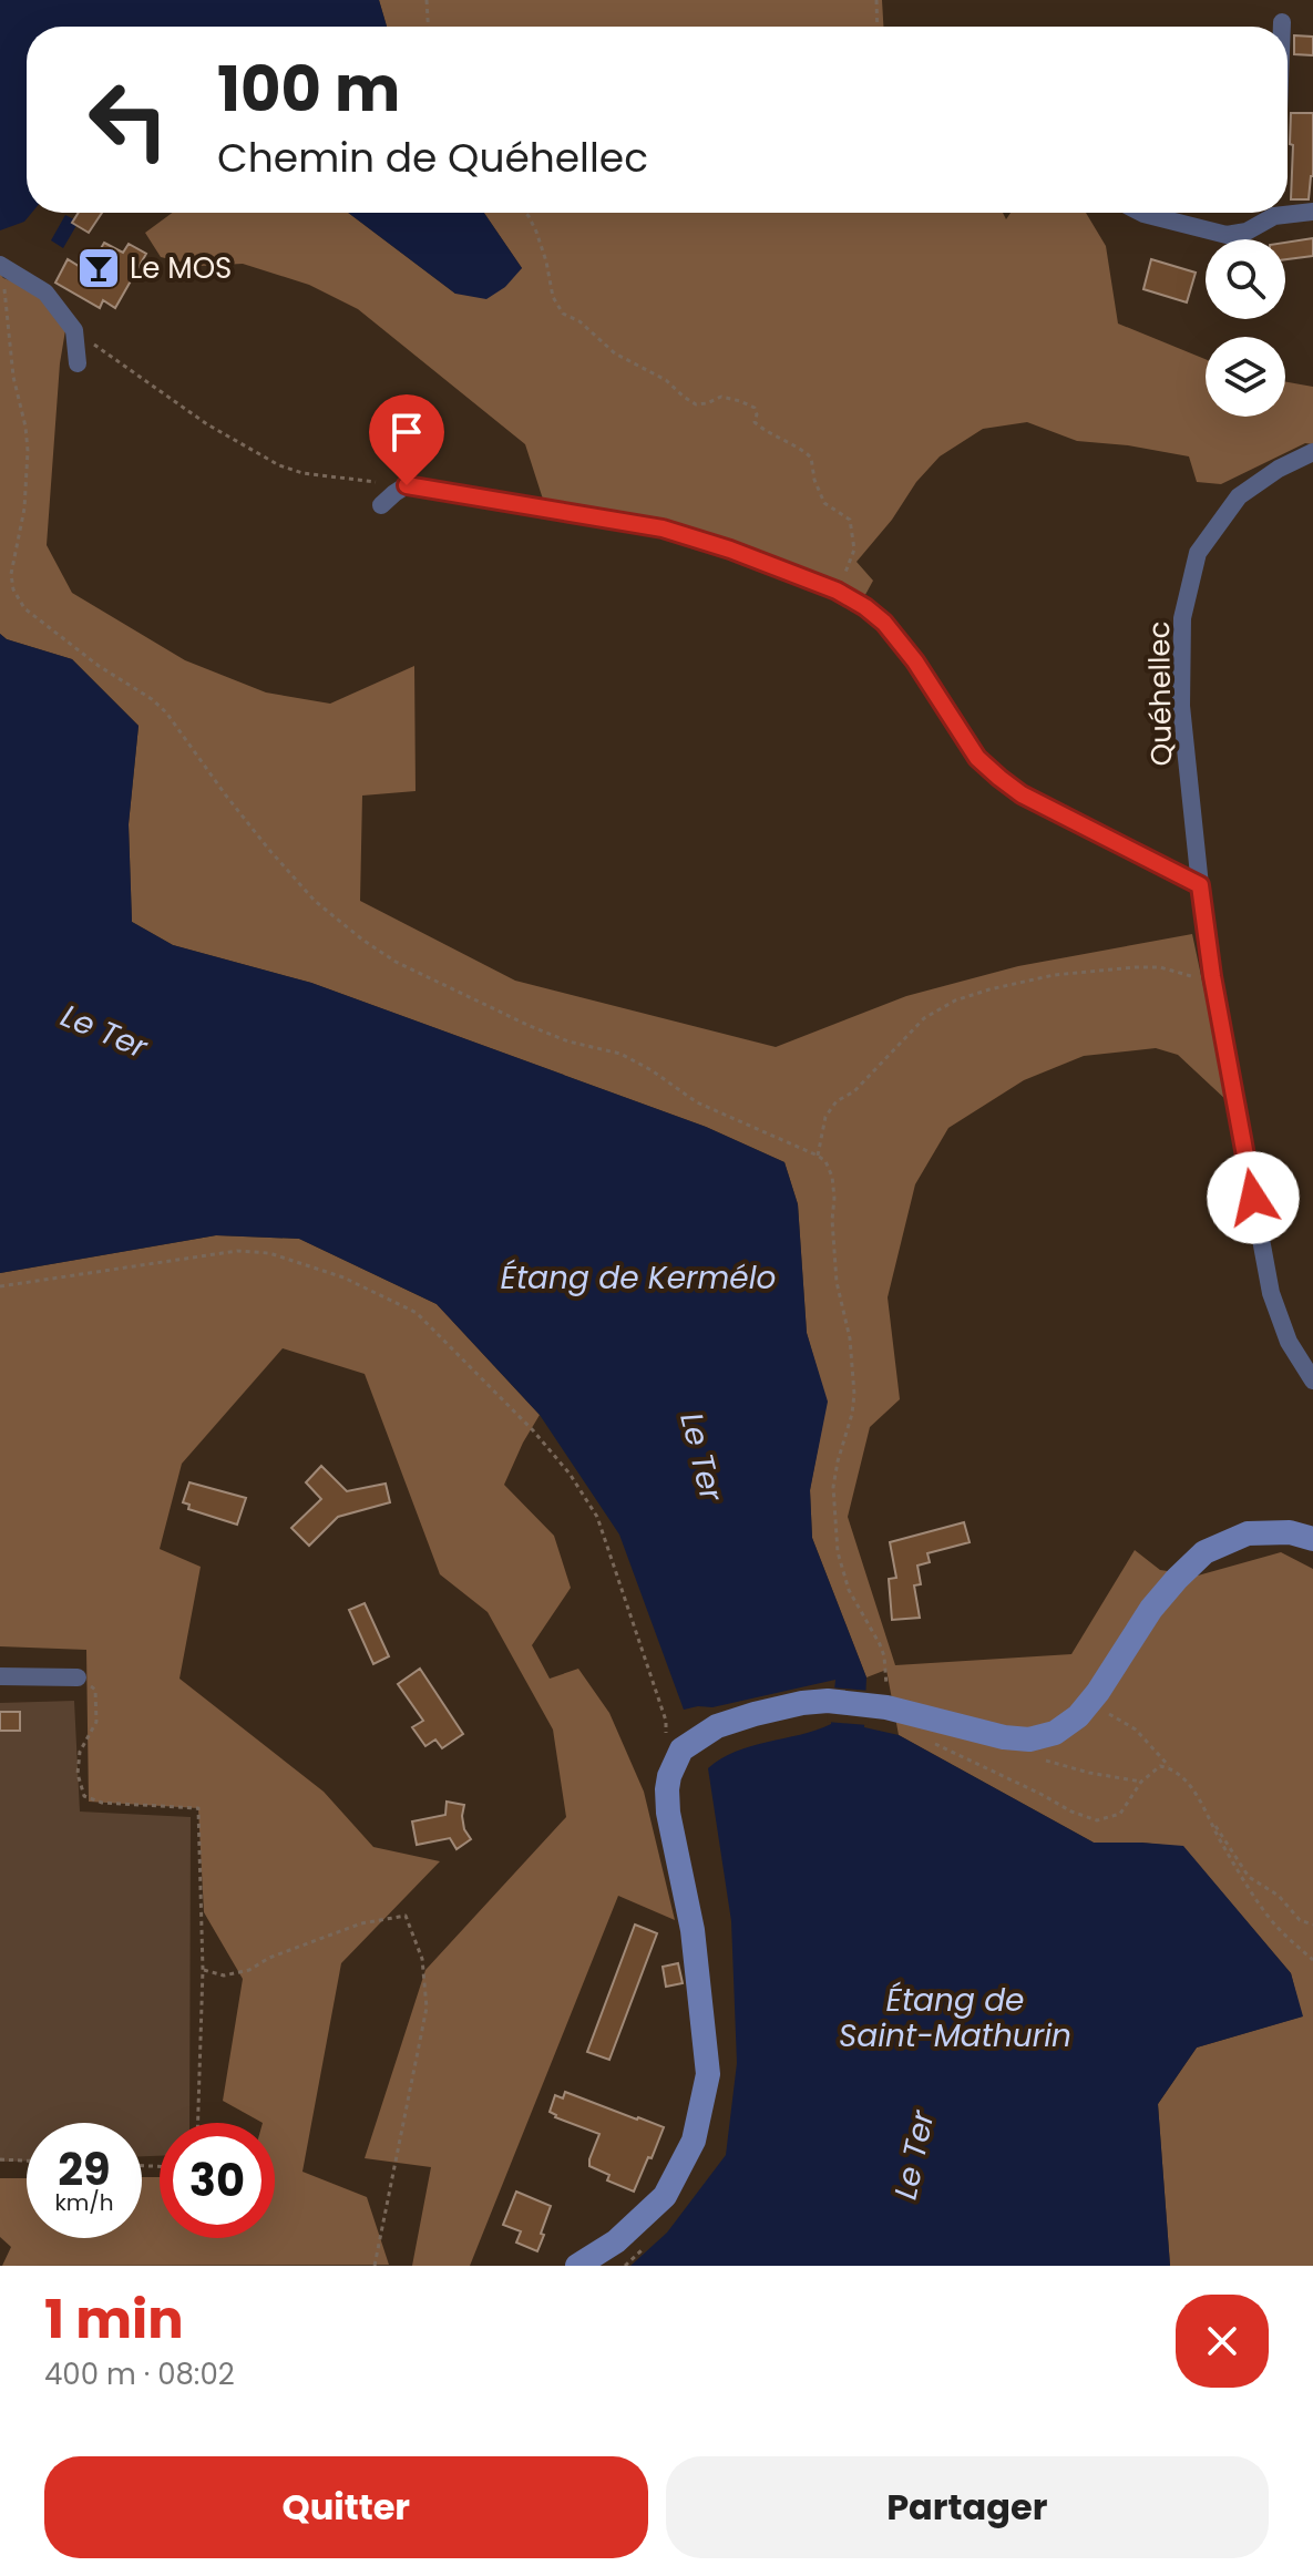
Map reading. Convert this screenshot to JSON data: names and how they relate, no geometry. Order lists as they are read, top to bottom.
{
  "streets": {
    "street": ["Quéhellec"]
  },
  "water": ["Le Ter", "Étang de Kermélo", "Étang de Saint-Mathurin"],
  "places": {
    "bar": ["Le MOS"]
  },
  "page": {
    "turn": ["100 m", "Chemin de Quéhellec"],
    "speed": "29 km/h",
    "limit": "30",
    "heading": ["1 min", "400 m · 08:02"],
    "buttons": ["Quitter", "Partager"]
  }
}
